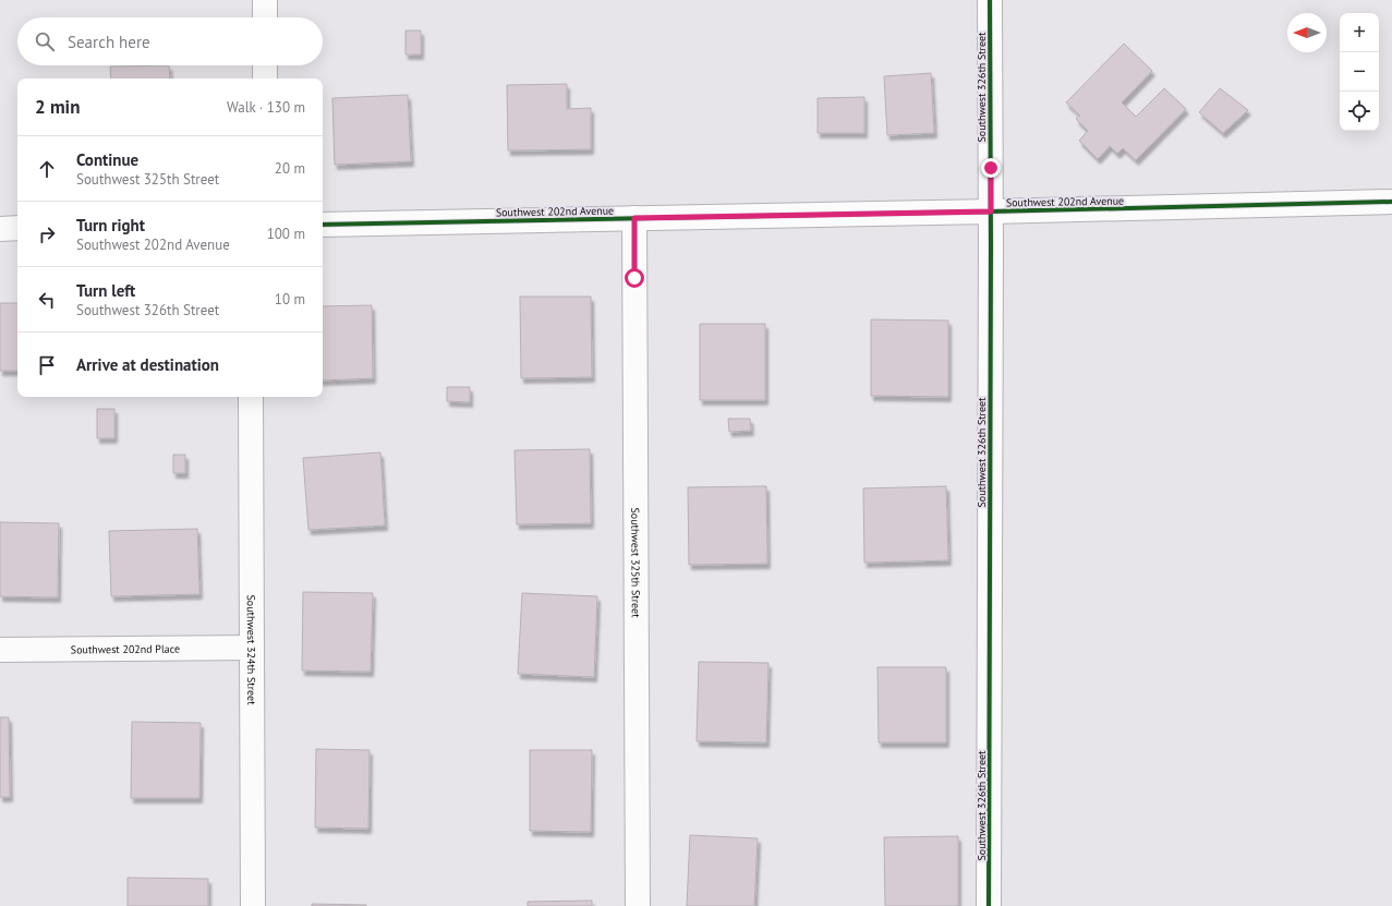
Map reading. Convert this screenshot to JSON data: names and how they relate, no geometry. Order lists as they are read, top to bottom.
{
  "streets": {
    "street": [
      "Southwest 326th Street",
      "Southwest 202nd Avenue",
      "Southwest 325th Street",
      "Southwest 202nd Place",
      "Southwest 324th Street"
    ]
  },
  "crossings": [
    ["Southwest 326th Street", "Southwest 202nd Avenue"],
    ["Southwest 202nd Avenue", "Southwest 325th Street"],
    ["Southwest 202nd Place", "Southwest 324th Street"]
  ],
  "north": "left",
  "page": {
    "map_buttons": ["+", "−"],
    "search": "Search here",
    "heading": ["2 min", "Walk · 130 m"],
    "list": [
      ["Continue", "Southwest 325th Street", "20 m"],
      ["Turn right", "Southwest 202nd Avenue", "100 m"],
      ["Turn left", "Southwest 326th Street", "10 m"],
      "Arrive at destination"
    ]
  }
}
